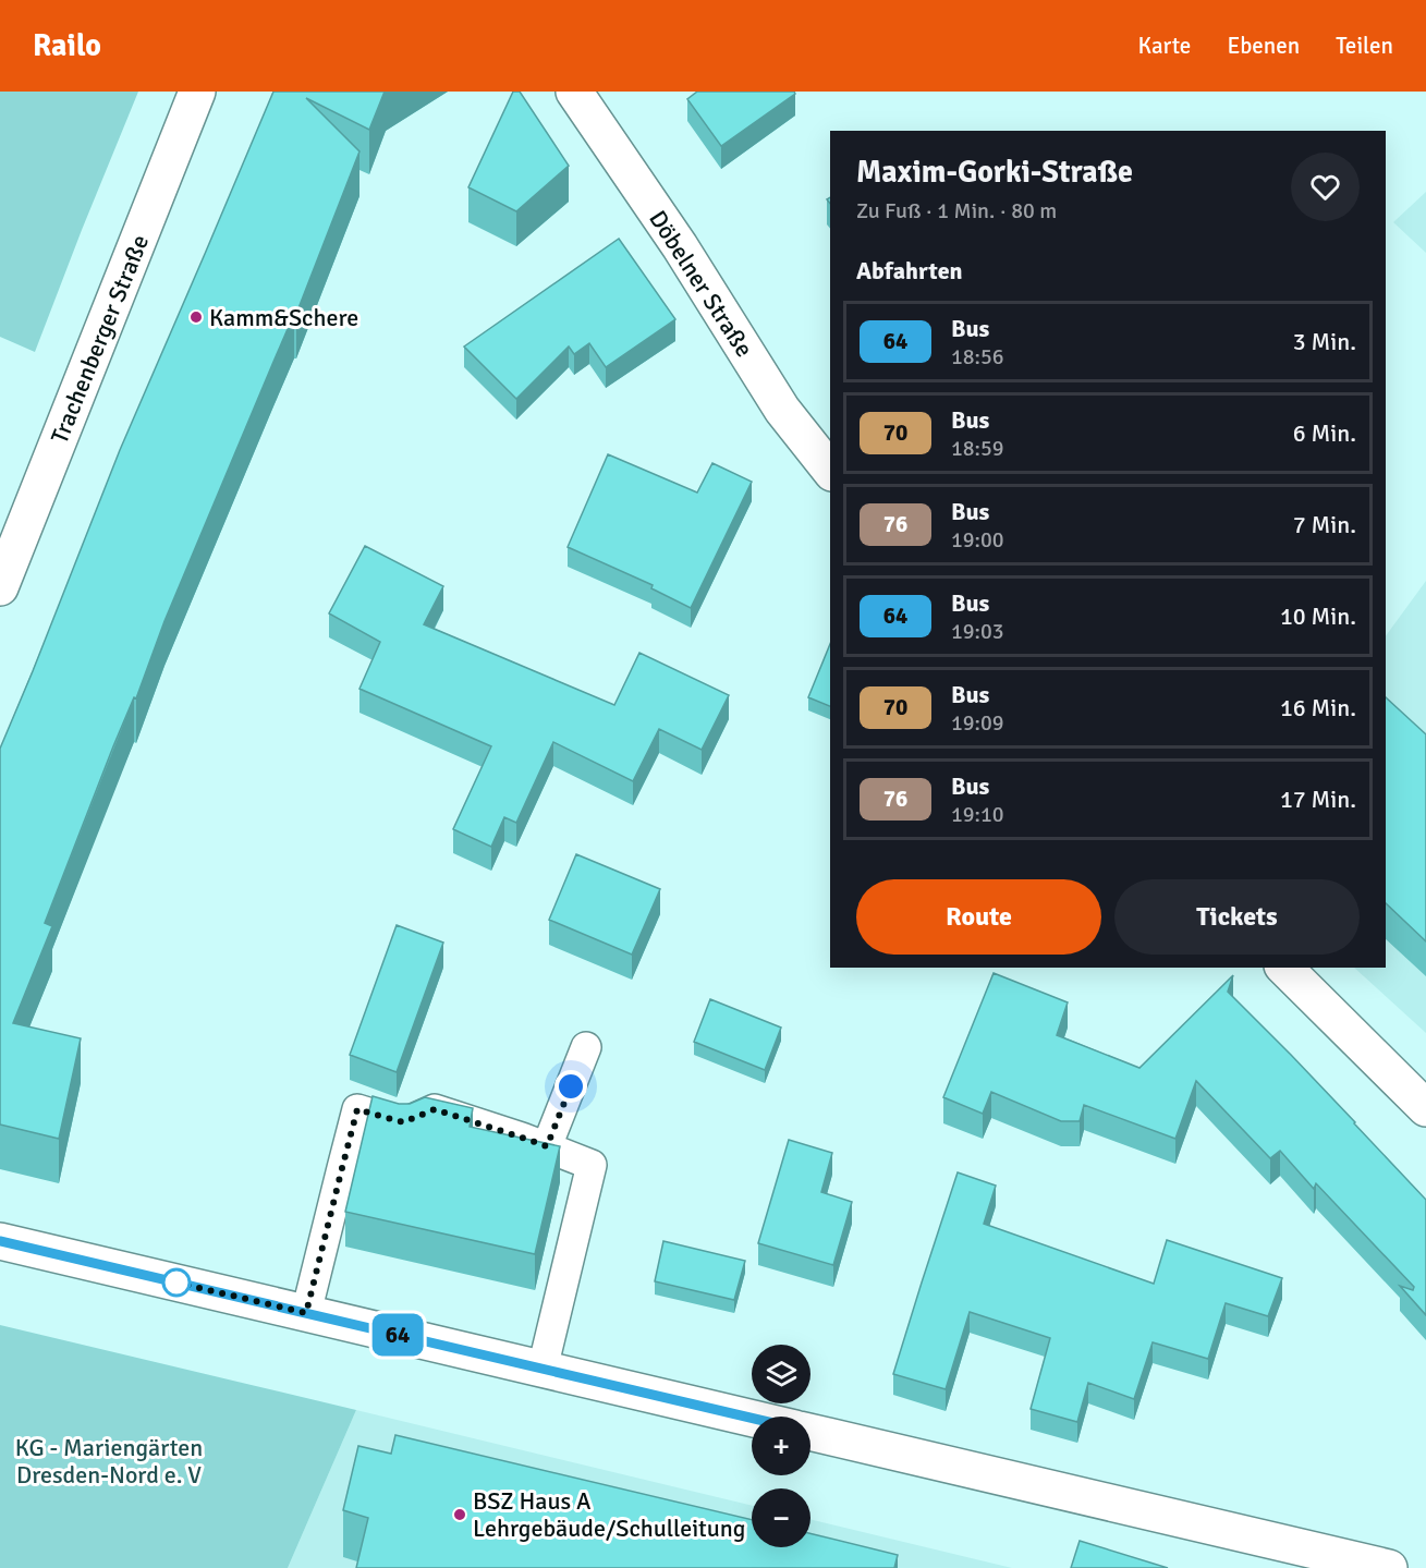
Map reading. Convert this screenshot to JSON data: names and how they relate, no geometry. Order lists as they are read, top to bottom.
{
  "streets": {
    "street": ["Döbelner Straße", "Trachenberger Straße"]
  },
  "parks": ["KG - Mariengärten Dresden-Nord e. V"],
  "places": ["Kamm&Schere", "BSZ Haus A Lehrgebäude/Schulleitung"],
  "lines": ["bus line 64"],
  "page": {
    "header": "Railo",
    "nav": ["Karte", "Ebenen", "Teilen"],
    "on_map": "64",
    "heading": [
      ["Maxim-Gorki-Straße", "Zu Fuß · 1 Min. · 80 m"],
      "Abfahrten"
    ],
    "list": [
      {
        "mark": "64",
        "name": "Bus",
        "note": "18:56",
        "value": "3 Min."
      },
      {
        "mark": "70",
        "name": "Bus",
        "note": "18:59",
        "value": "6 Min."
      },
      {
        "mark": "76",
        "name": "Bus",
        "note": "19:00",
        "value": "7 Min."
      },
      {
        "mark": "64",
        "name": "Bus",
        "note": "19:03",
        "value": "10 Min."
      },
      {
        "mark": "70",
        "name": "Bus",
        "note": "19:09",
        "value": "16 Min."
      },
      {
        "mark": "76",
        "name": "Bus",
        "note": "19:10",
        "value": "17 Min."
      }
    ],
    "buttons": ["Route", "Tickets"],
    "map_buttons": ["+", "−"]
  }
}
